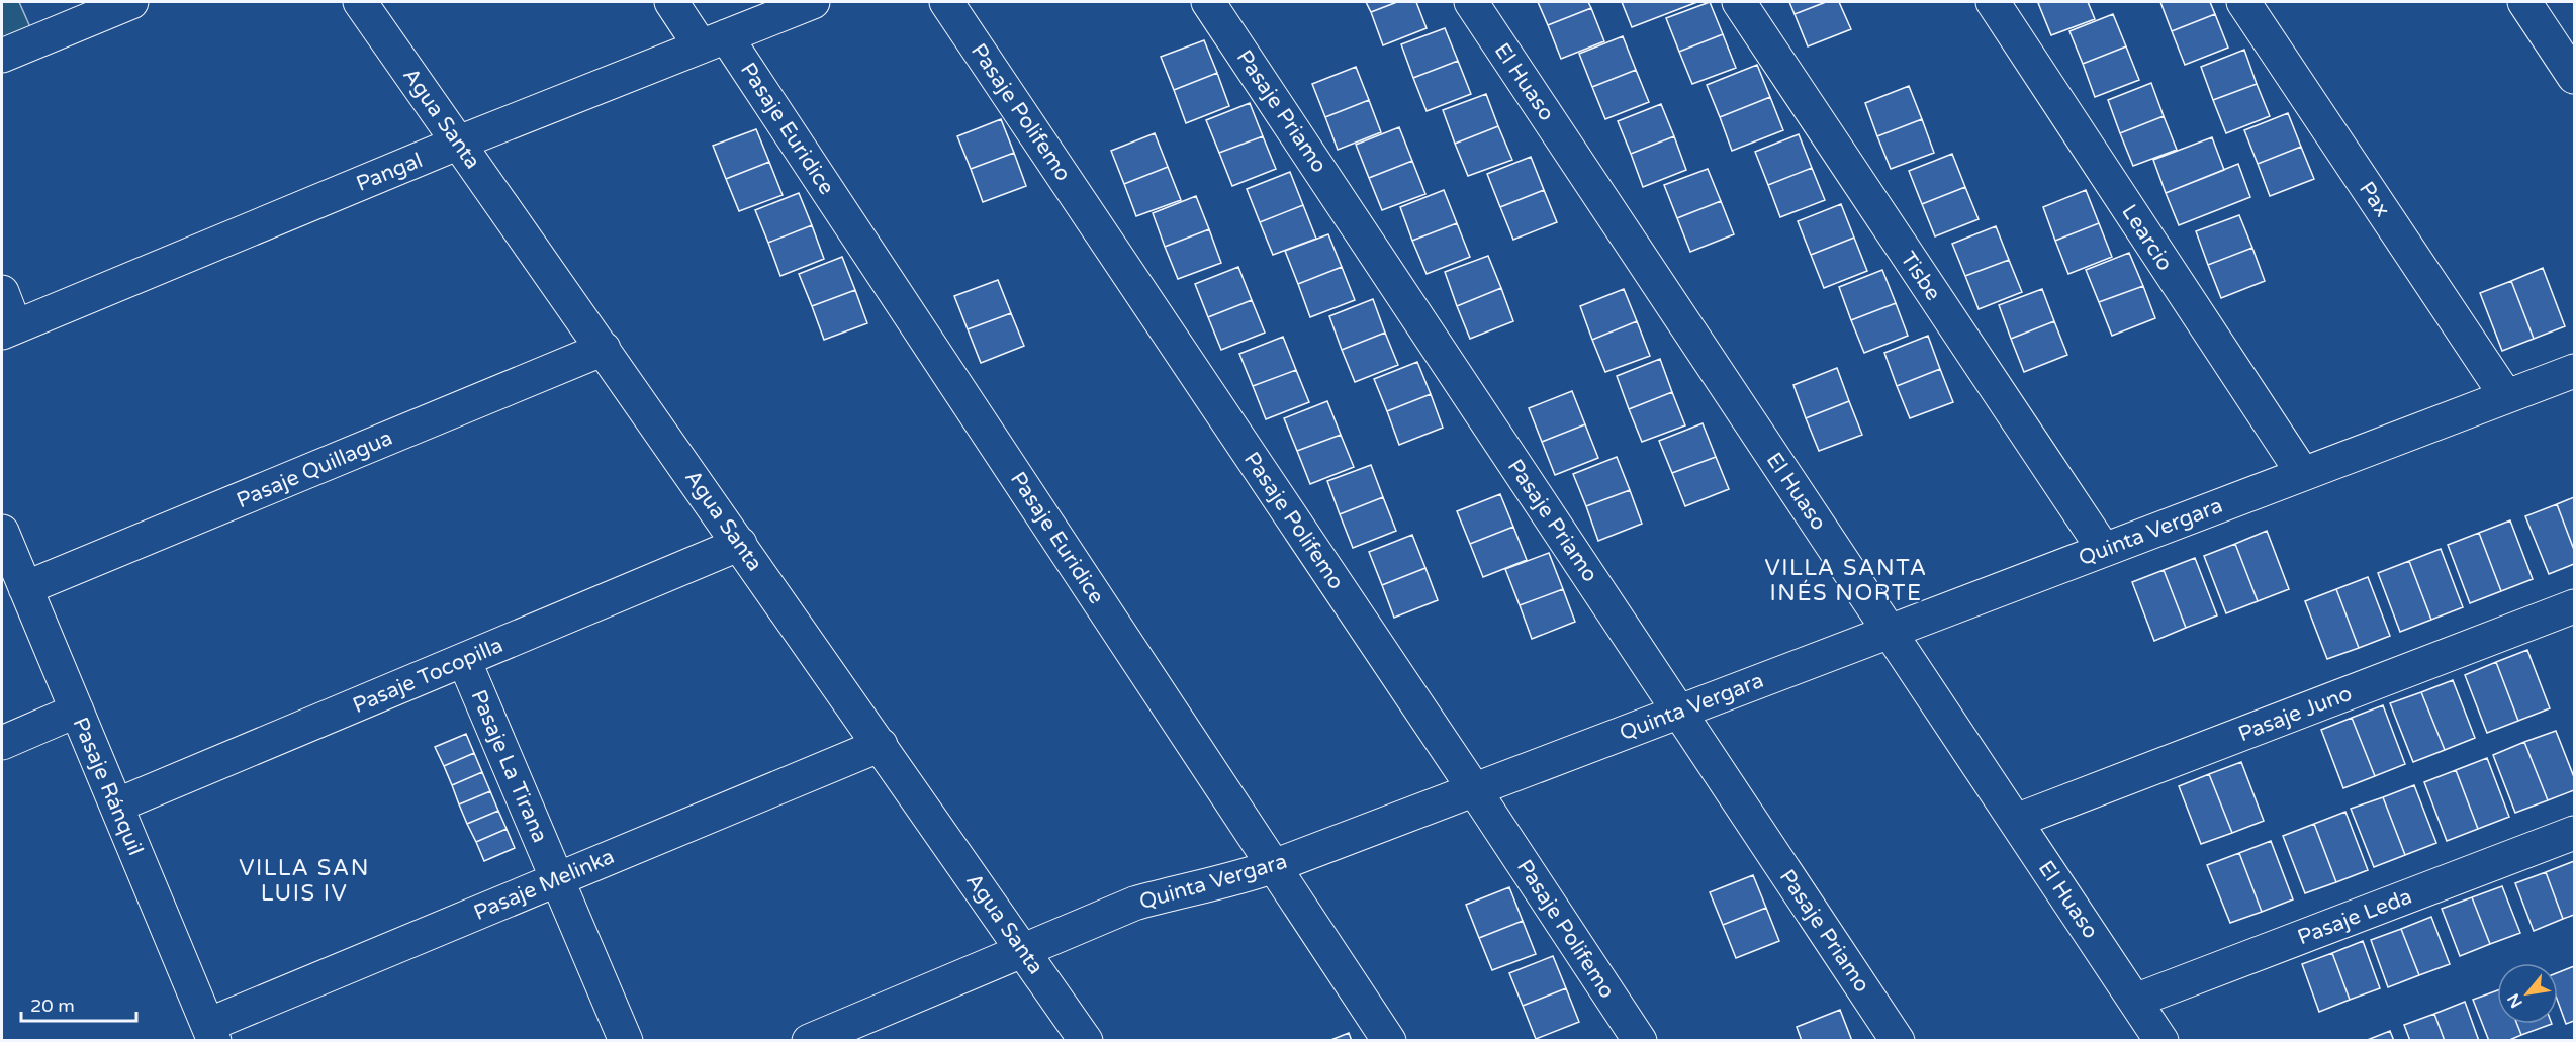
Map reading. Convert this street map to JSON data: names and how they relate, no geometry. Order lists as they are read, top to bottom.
{
  "streets": {
    "street": [
      "El Huaso",
      "Pasaje Priamo",
      "Pasaje Polifemo",
      "Agua Santa",
      "Pasaje Euridice",
      "Pangal",
      "Pax",
      "Learcio",
      "Tisbe",
      "Pasaje Quillagua",
      "Quinta Vergara",
      "Pasaje Tocopilla",
      "Pasaje Juno",
      "Pasaje La Tirana",
      "Pasaje Ránquil",
      "Pasaje Melinka",
      "Pasaje Leda"
    ]
  },
  "crossings": [
    ["El Huaso", "Quinta Vergara"],
    ["El Huaso", "Pasaje Juno"],
    ["El Huaso", "Pasaje Leda"],
    ["Pasaje Priamo", "Quinta Vergara"],
    ["Pasaje Polifemo", "Quinta Vergara"],
    ["Agua Santa", "Pangal"],
    ["Agua Santa", "Pasaje Quillagua"],
    ["Agua Santa", "Quinta Vergara"],
    ["Agua Santa", "Pasaje Tocopilla"],
    ["Agua Santa", "Pasaje Melinka"],
    ["Pasaje Euridice", "Pangal"],
    ["Pasaje Euridice", "Quinta Vergara"],
    ["Pax", "Quinta Vergara"],
    ["Learcio", "Quinta Vergara"],
    ["Tisbe", "Quinta Vergara"],
    ["Pasaje Quillagua", "Pasaje Ránquil"],
    ["Pasaje Tocopilla", "Pasaje La Tirana"],
    ["Pasaje Tocopilla", "Pasaje Ránquil"],
    ["Pasaje La Tirana", "Pasaje Melinka"],
    ["Pasaje Ránquil", "Pasaje Melinka"]
  ],
  "districts": ["VILLA SANTA INÉS NORTE", "VILLA SAN LUIS IV"],
  "scale_bar": "20 m",
  "north": "bottom left"
}
